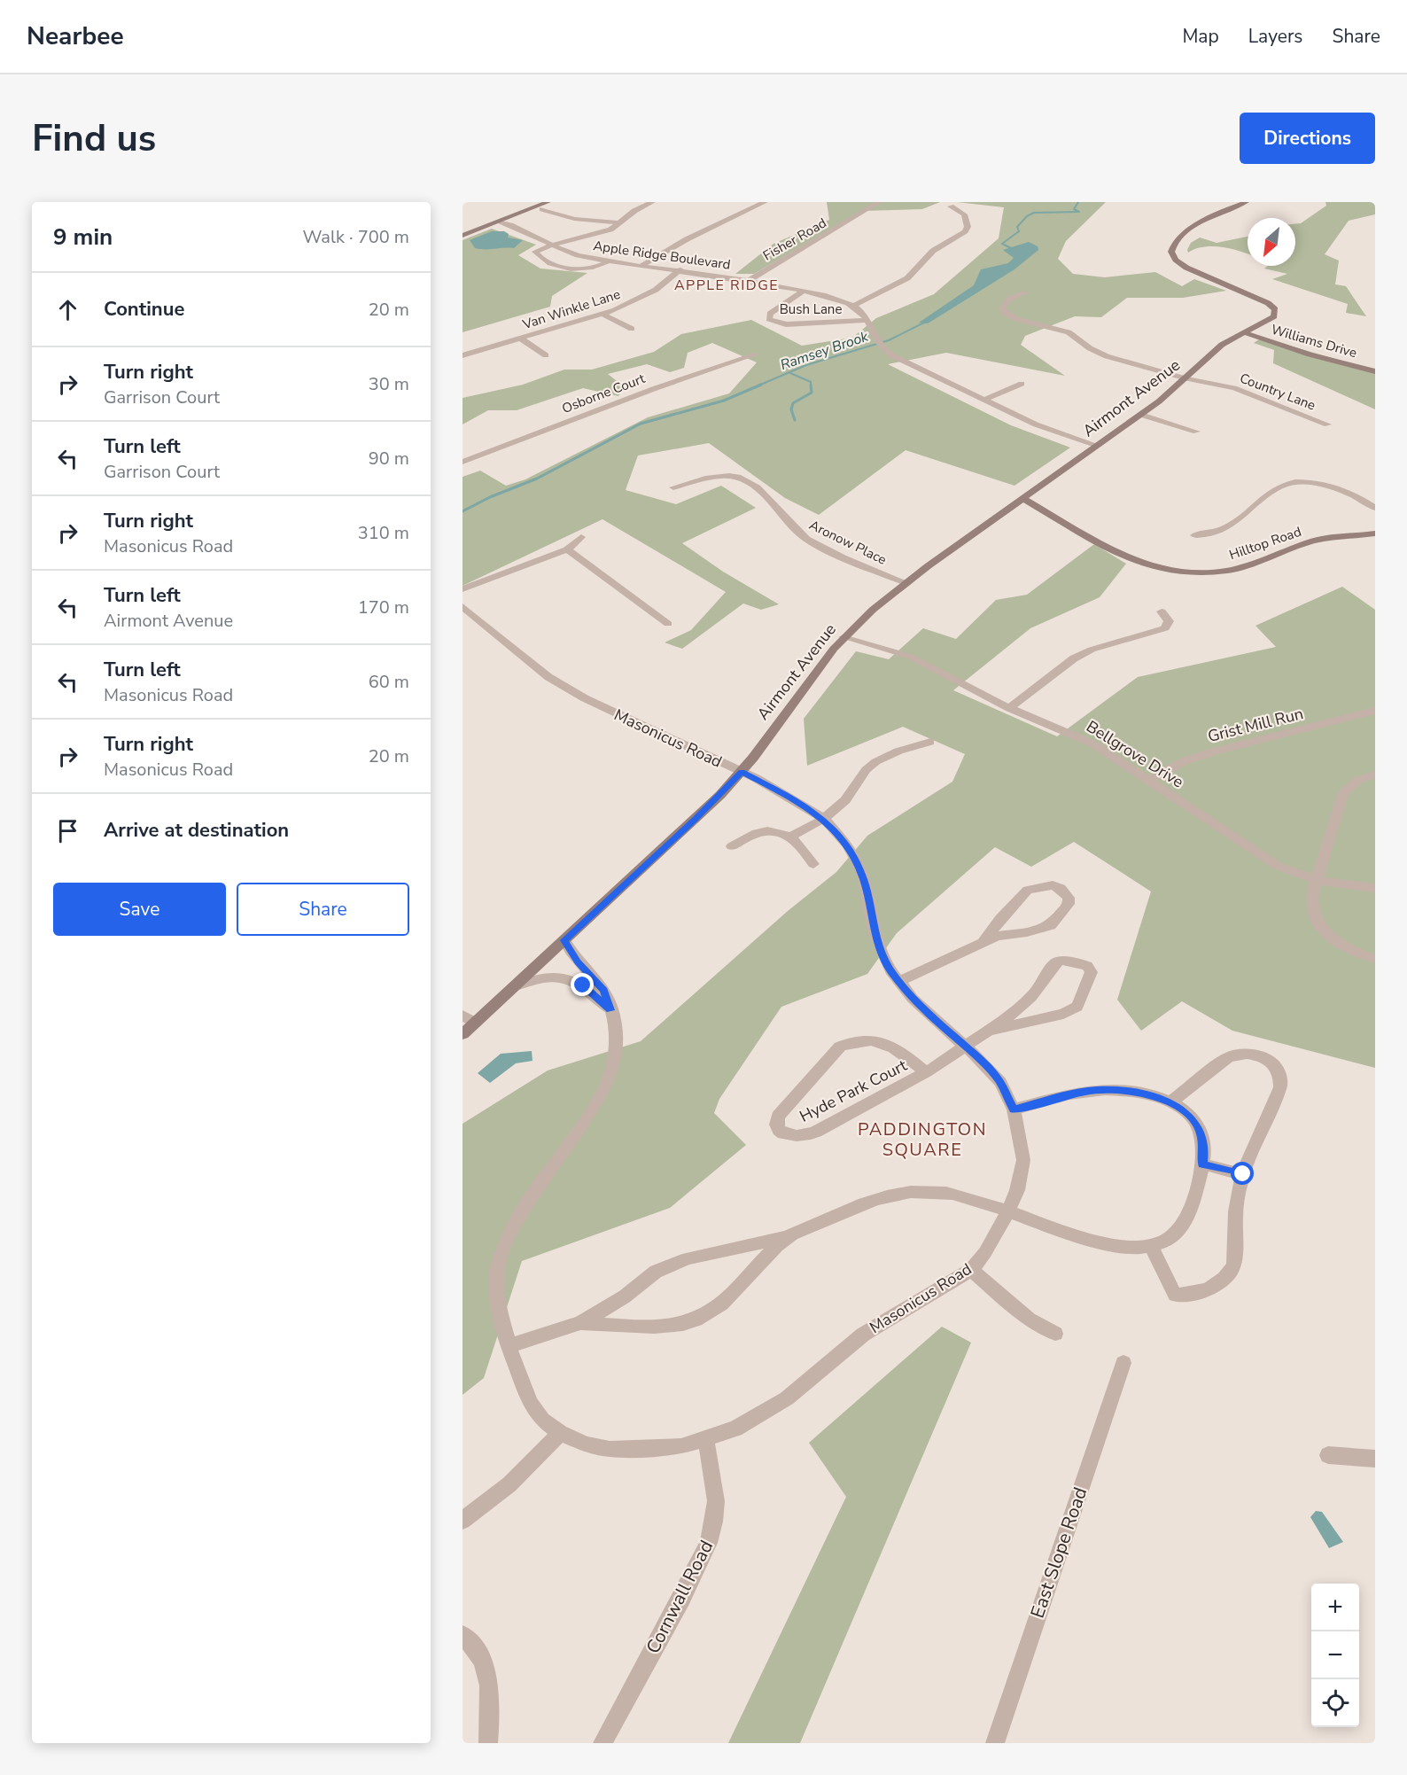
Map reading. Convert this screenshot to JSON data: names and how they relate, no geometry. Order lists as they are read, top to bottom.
{
  "streets": {
    "street": [
      "Fisher Road",
      "Apple Ridge Boulevard",
      "Van Winkle Lane",
      "Bush Lane",
      "Williams Drive",
      "Country Lane",
      "Osborne Court",
      "Airmont Avenue",
      "Aronow Place",
      "Hilltop Road",
      "Grist Mill Run",
      "Masonicus Road",
      "Bellgrove Drive",
      "Hyde Park Court",
      "East Slope Road",
      "Cornwall Road"
    ]
  },
  "crossings": [
    ["Fisher Road", "Apple Ridge Boulevard"],
    ["Apple Ridge Boulevard", "Van Winkle Lane"],
    ["Apple Ridge Boulevard", "Bush Lane"],
    ["Apple Ridge Boulevard", "Airmont Avenue"],
    ["Williams Drive", "Airmont Avenue"],
    ["Country Lane", "Airmont Avenue"],
    ["Airmont Avenue", "Aronow Place"],
    ["Airmont Avenue", "Hilltop Road"],
    ["Airmont Avenue", "Masonicus Road"],
    ["Airmont Avenue", "Bellgrove Drive"],
    ["Grist Mill Run", "Bellgrove Drive"],
    ["Masonicus Road", "Hyde Park Court"],
    ["Masonicus Road", "Cornwall Road"]
  ],
  "districts": ["APPLE RIDGE", "PADDINGTON SQUARE"],
  "water": ["Ramsey Brook"],
  "north": "bottom left",
  "page": {
    "header": "Nearbee",
    "nav": ["Map", "Layers", "Share"],
    "buttons": [
      "Directions",
      ["Save", "Share"]
    ],
    "title": "Find us",
    "heading": ["9 min", "Walk · 700 m"],
    "list": [
      ["Continue", "20 m"],
      ["Turn right", "Garrison Court", "30 m"],
      ["Turn left", "Garrison Court", "90 m"],
      ["Turn right", "Masonicus Road", "310 m"],
      ["Turn left", "Airmont Avenue", "170 m"],
      ["Turn left", "Masonicus Road", "60 m"],
      ["Turn right", "Masonicus Road", "20 m"],
      "Arrive at destination"
    ],
    "map_buttons": ["+", "−"]
  }
}
